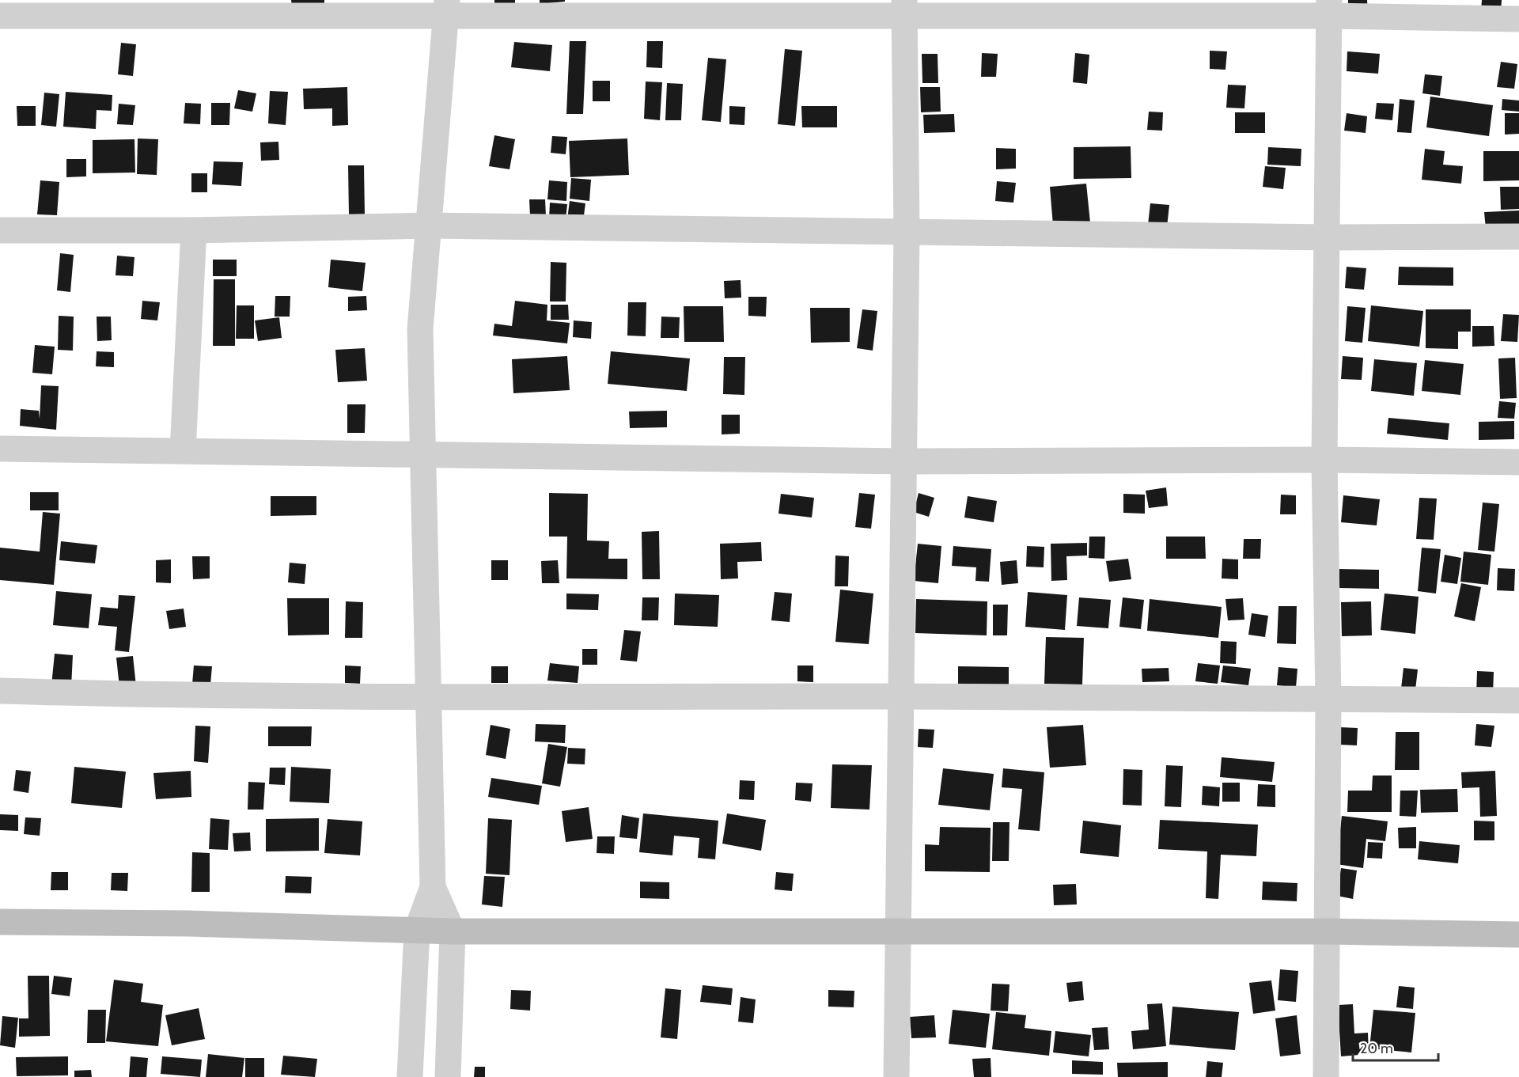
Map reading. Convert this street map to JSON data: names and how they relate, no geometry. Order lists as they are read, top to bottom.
{
  "scale_bar": "20 m"
}
